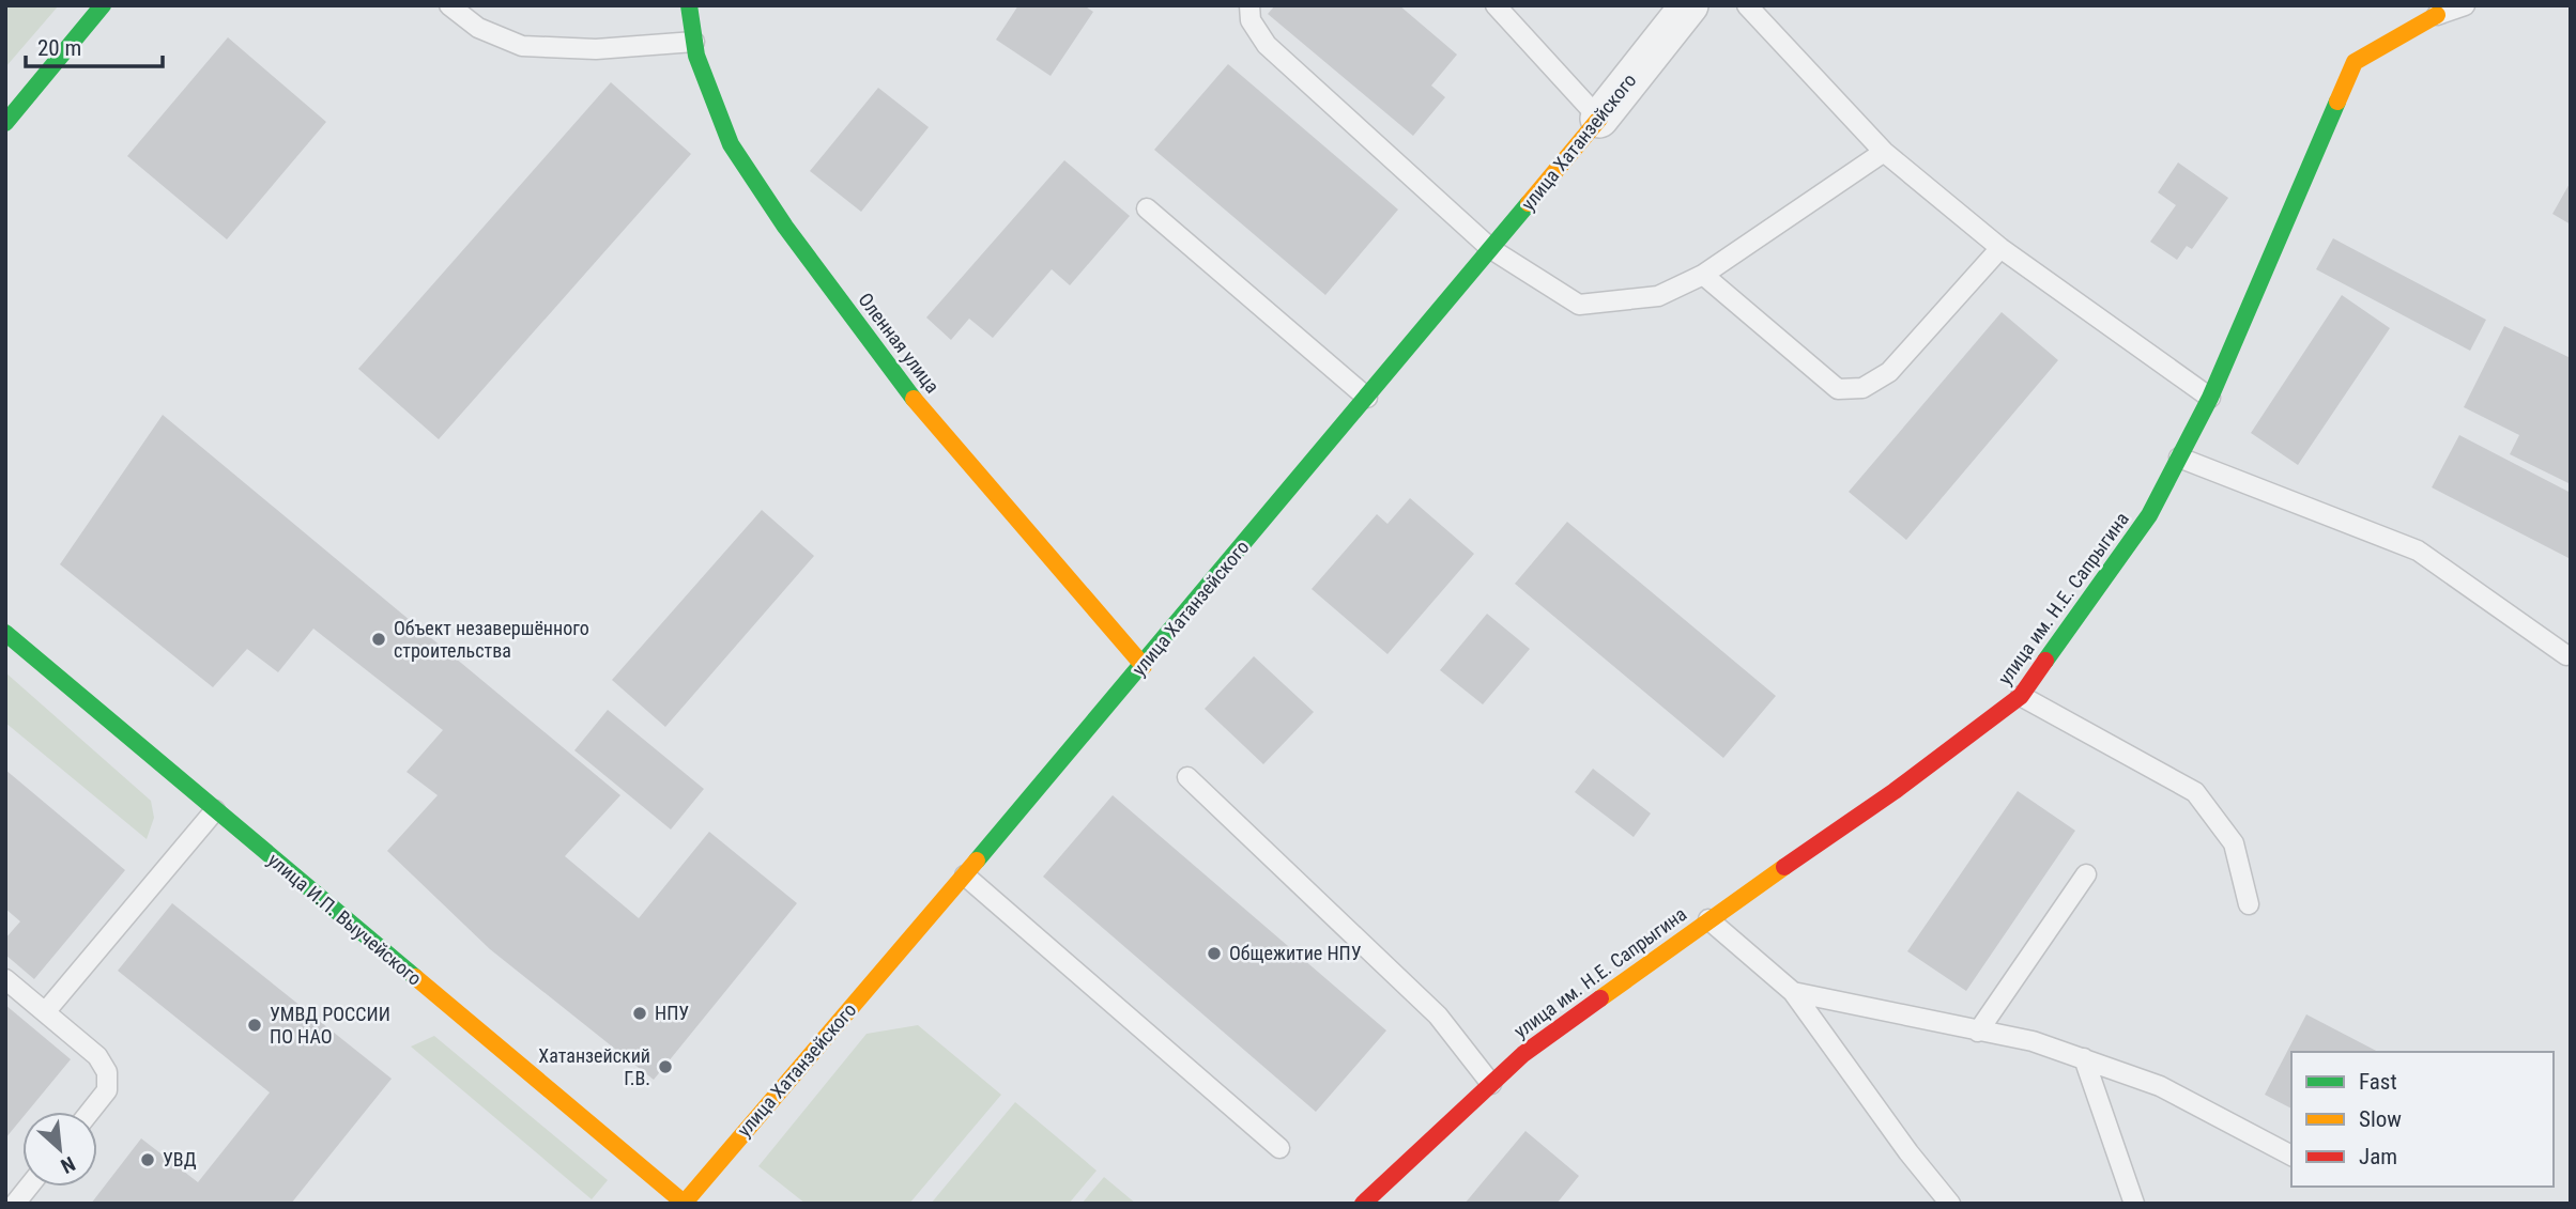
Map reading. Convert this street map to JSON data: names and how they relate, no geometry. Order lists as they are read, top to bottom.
{
  "streets": {
    "street": [
      "улица Хатанзейского",
      "Оленная улица",
      "улица им. Н.Е. Сапрыгина",
      "улица И.П. Выучейского"
    ]
  },
  "crossings": [
    ["улица Хатанзейского", "Оленная улица"],
    ["улица Хатанзейского", "улица И.П. Выучейского"]
  ],
  "places": [
    "Объект незавершённого строительства",
    "Общежитие НПУ",
    "НПУ",
    "УМВД РОССИИ ПО НАО",
    "Хатанзейский Г.В.",
    "УВД"
  ],
  "legend": ["Fast", "Slow", "Jam"],
  "scale_bar": "20 m",
  "north": "bottom right"
}
